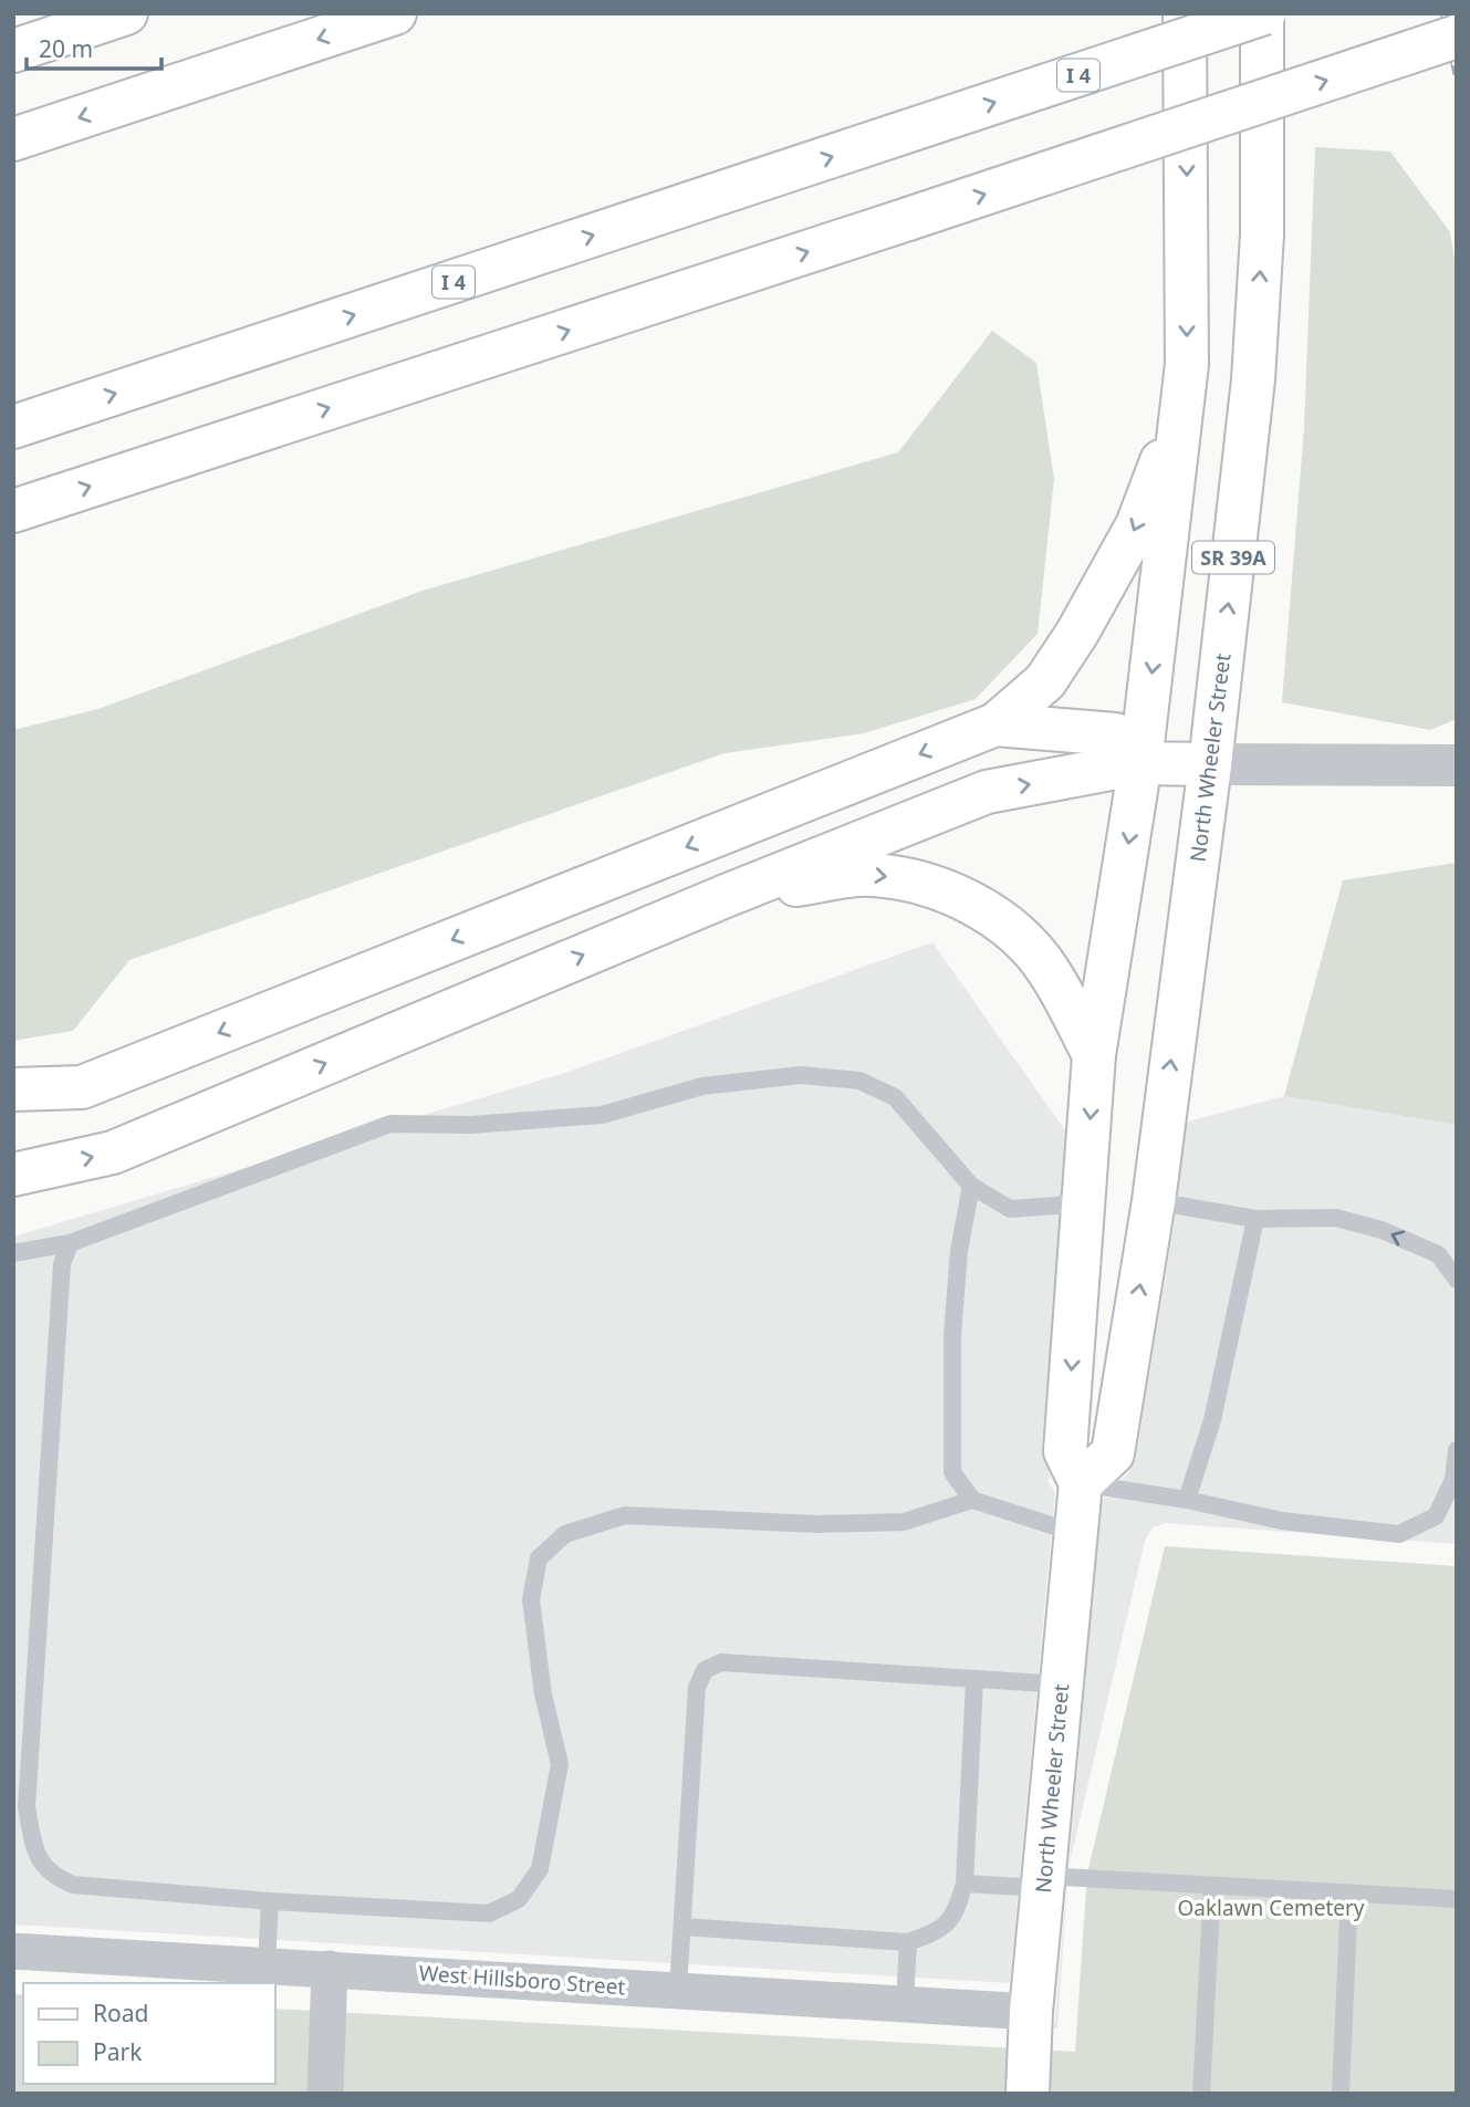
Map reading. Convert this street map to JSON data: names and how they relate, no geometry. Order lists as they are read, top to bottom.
{
  "streets": {
    "main road": ["I 4", "SR 39A", "North Wheeler Street"],
    "street": ["West Hillsboro Street"]
  },
  "crossings": [
    ["I 4", "North Wheeler Street"],
    ["North Wheeler Street", "West Hillsboro Street"]
  ],
  "parks": ["Oaklawn Cemetery"],
  "legend": ["Road", "Park"],
  "scale_bar": "20 m"
}
